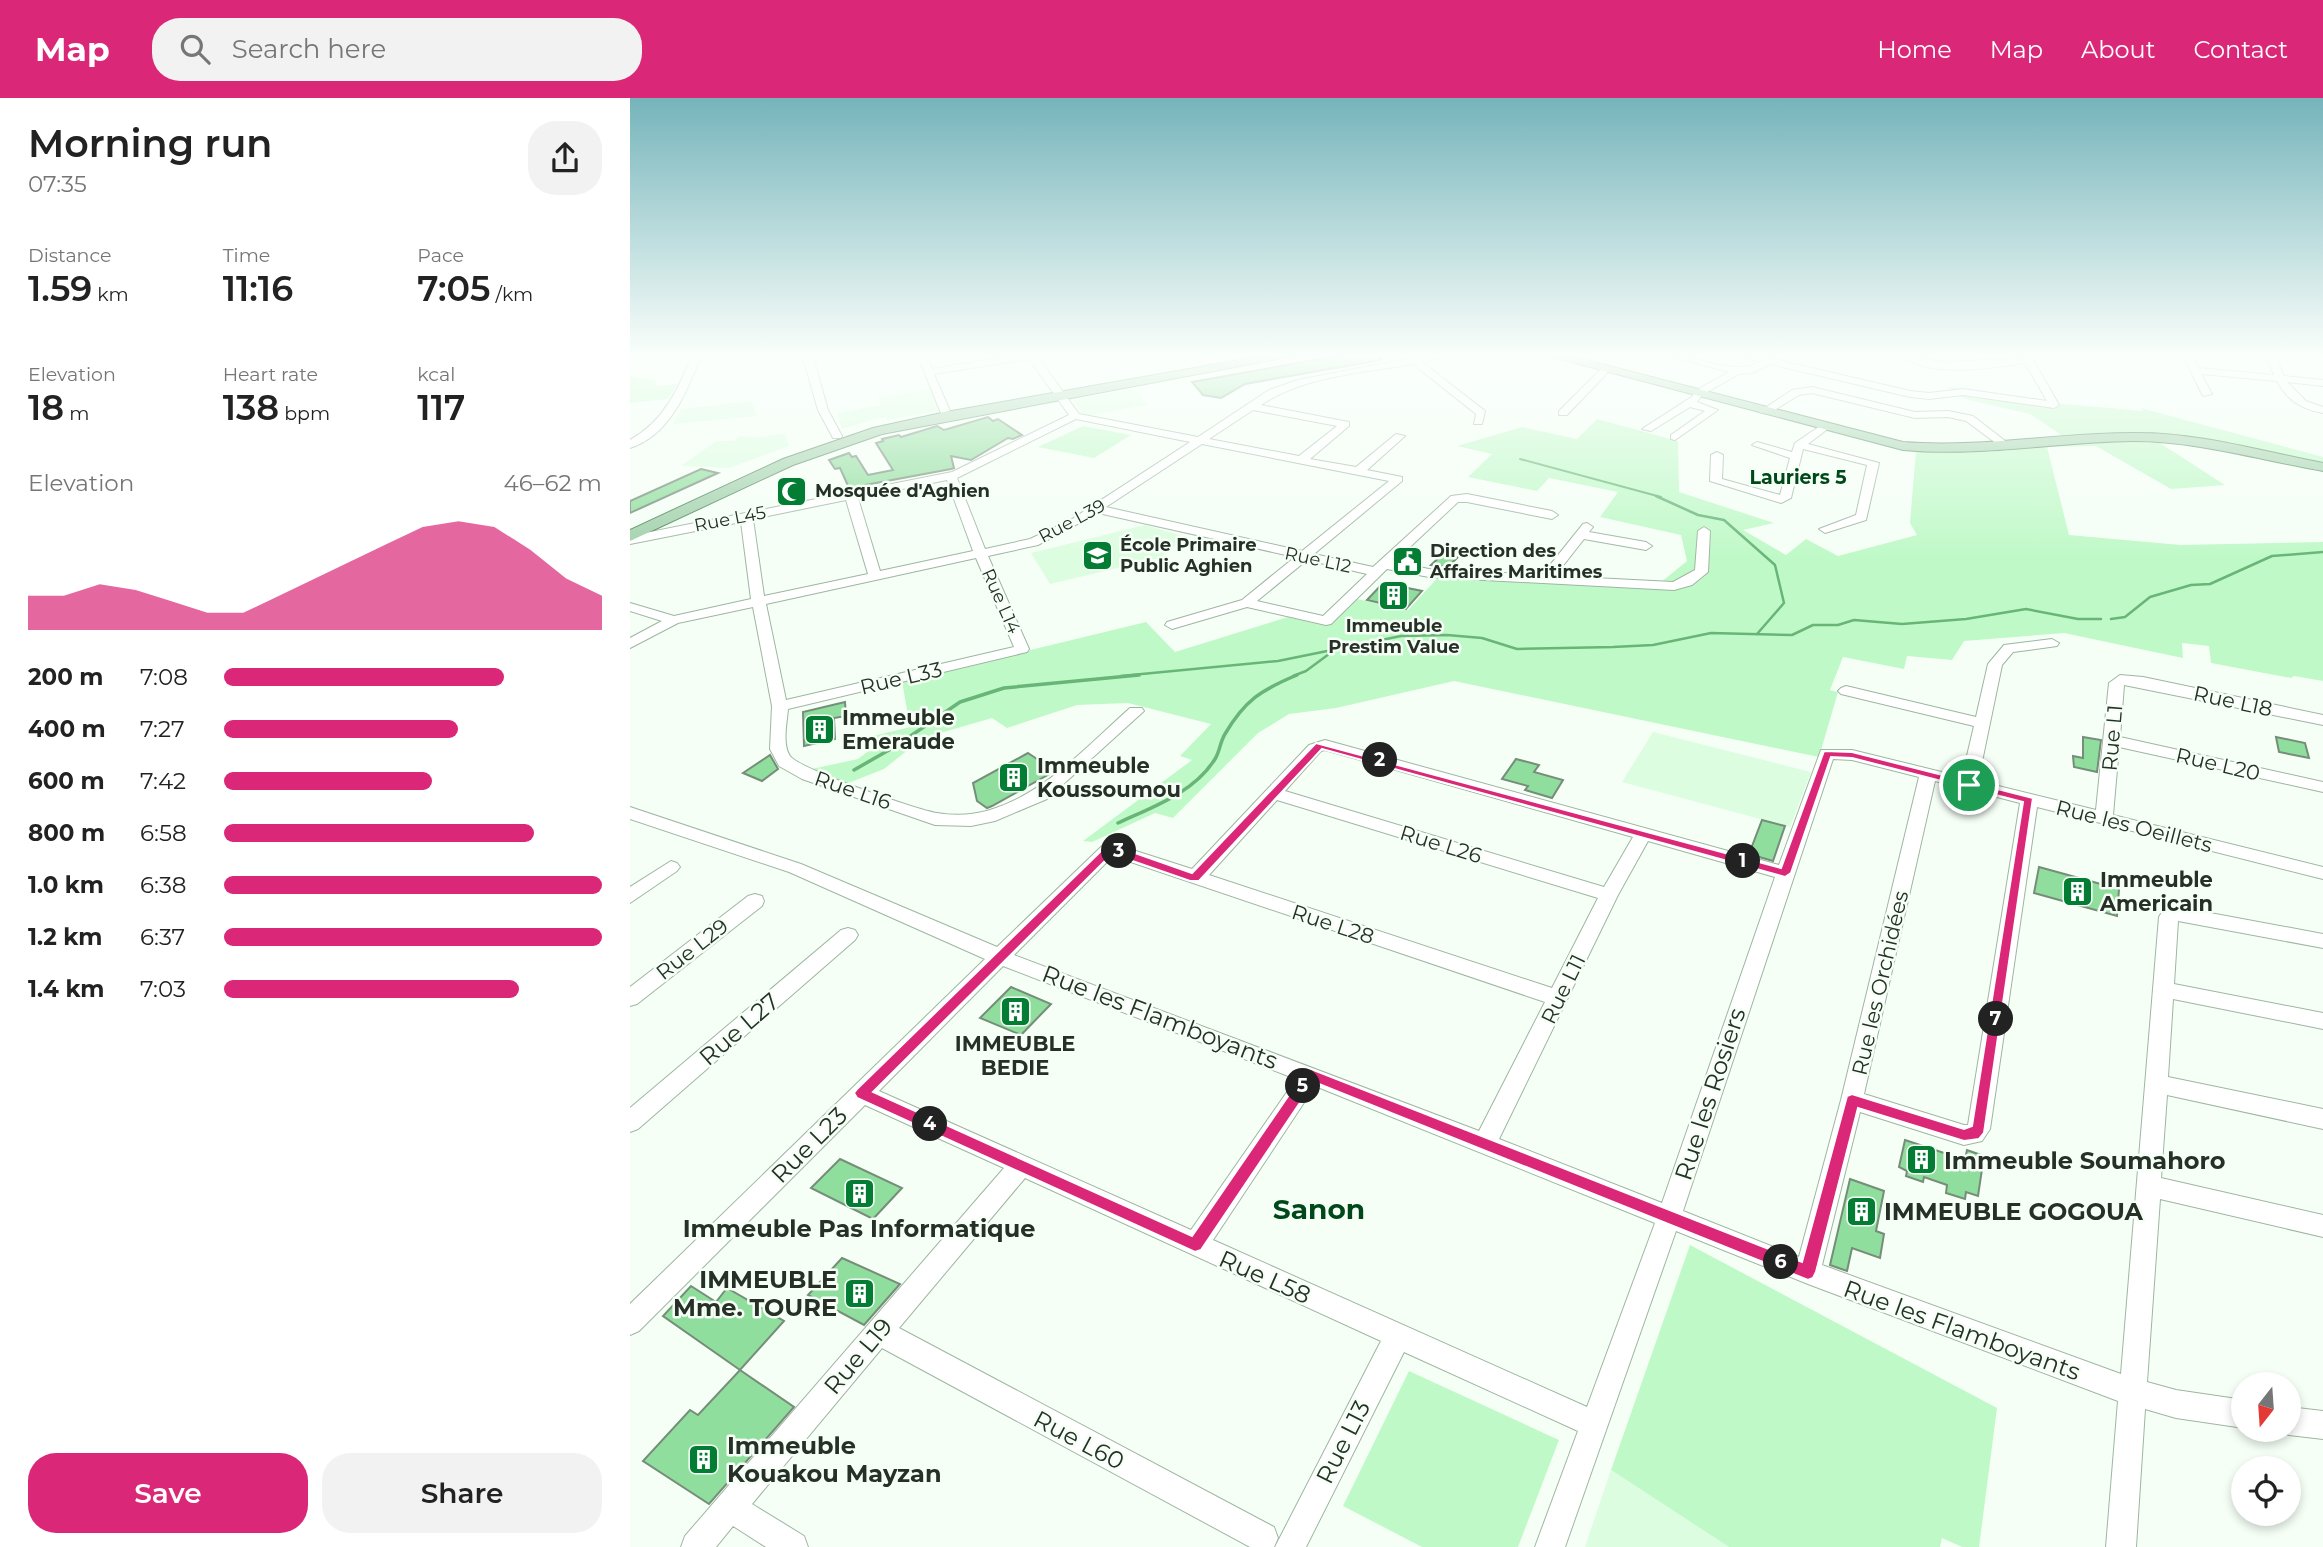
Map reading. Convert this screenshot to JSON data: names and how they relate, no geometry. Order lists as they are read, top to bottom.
{
  "streets": {
    "street": [
      "Rue L45",
      "Rue L39",
      "Rue L12",
      "Rue L14",
      "Rue L33",
      "Rue L18",
      "Rue L1",
      "Rue L20",
      "Rue L16",
      "Rue les Oeillets",
      "Rue L26",
      "Rue L28",
      "Rue L29",
      "Rue les Orchidées",
      "Rue L11",
      "Rue les Flamboyants",
      "Rue L27",
      "Rue les Rosiers",
      "Rue L23",
      "Rue L58",
      "Rue L19",
      "Rue L60",
      "Rue L13"
    ]
  },
  "crossings": [
    ["Rue L45", "Rue L14"],
    ["Rue L45", "Rue L16"],
    ["Rue L39", "Rue L12"],
    ["Rue L39", "Rue L14"],
    ["Rue L39", "Rue L16"],
    ["Rue L14", "Rue L33"],
    ["Rue L33", "Rue L16"],
    ["Rue L18", "Rue L1"],
    ["Rue L1", "Rue L20"],
    ["Rue L1", "Rue les Oeillets"],
    ["Rue les Oeillets", "Rue les Orchidées"],
    ["Rue les Oeillets", "Rue les Rosiers"],
    ["Rue L26", "Rue L11"],
    ["Rue L28", "Rue L11"],
    ["Rue L28", "Rue L23"],
    ["Rue les Orchidées", "Rue les Flamboyants"],
    ["Rue L11", "Rue les Flamboyants"],
    ["Rue les Flamboyants", "Rue les Rosiers"],
    ["Rue les Flamboyants", "Rue L23"],
    ["Rue les Rosiers", "Rue L58"],
    ["Rue L23", "Rue L58"],
    ["Rue L58", "Rue L19"],
    ["Rue L58", "Rue L13"],
    ["Rue L19", "Rue L60"]
  ],
  "districts": ["Lauriers 5", "Sanon"],
  "places": {
    "mosque": ["Mosquée d'Aghien"],
    "school or university": ["École Primaire Public Aghien"],
    "public building": ["Direction des Affaires Maritimes"],
    "building": [
      "Immeuble Prestim Value",
      "Immeuble Emeraude",
      "Immeuble Koussoumou",
      "Immeuble Americain",
      "IMMEUBLE BEDIE",
      "Immeuble Soumahoro",
      "Immeuble Pas Informatique",
      "IMMEUBLE GOGOUA",
      "IMMEUBLE Mme. TOURE",
      "Immeuble Kouakou Mayzan"
    ]
  },
  "north": "bottom",
  "page": {
    "header": "Map",
    "search": "Search here",
    "nav": [
      "Home",
      "Map",
      "About",
      "Contact"
    ],
    "heading": ["Morning run", "07:35"],
    "stats": [
      ["Distance", "1.59 km"],
      ["Time", "11:16"],
      ["Pace", "7:05 /km"],
      ["Elevation", "18 m"],
      ["Heart rate", "138 bpm"],
      ["kcal", "117"]
    ],
    "chart": ["Elevation", "46–62 m"],
    "list": [
      {
        "name": "200 m",
        "note": "7:08"
      },
      {
        "name": "400 m",
        "note": "7:27"
      },
      {
        "name": "600 m",
        "note": "7:42"
      },
      {
        "name": "800 m",
        "note": "6:58"
      },
      {
        "name": "1.0 km",
        "note": "6:38"
      },
      {
        "name": "1.2 km",
        "note": "6:37"
      },
      {
        "name": "1.4 km",
        "note": "7:03"
      }
    ],
    "pins": [
      "2",
      "3",
      "1",
      "7",
      "5",
      "4",
      "6"
    ],
    "buttons": ["Save", "Share"]
  }
}
